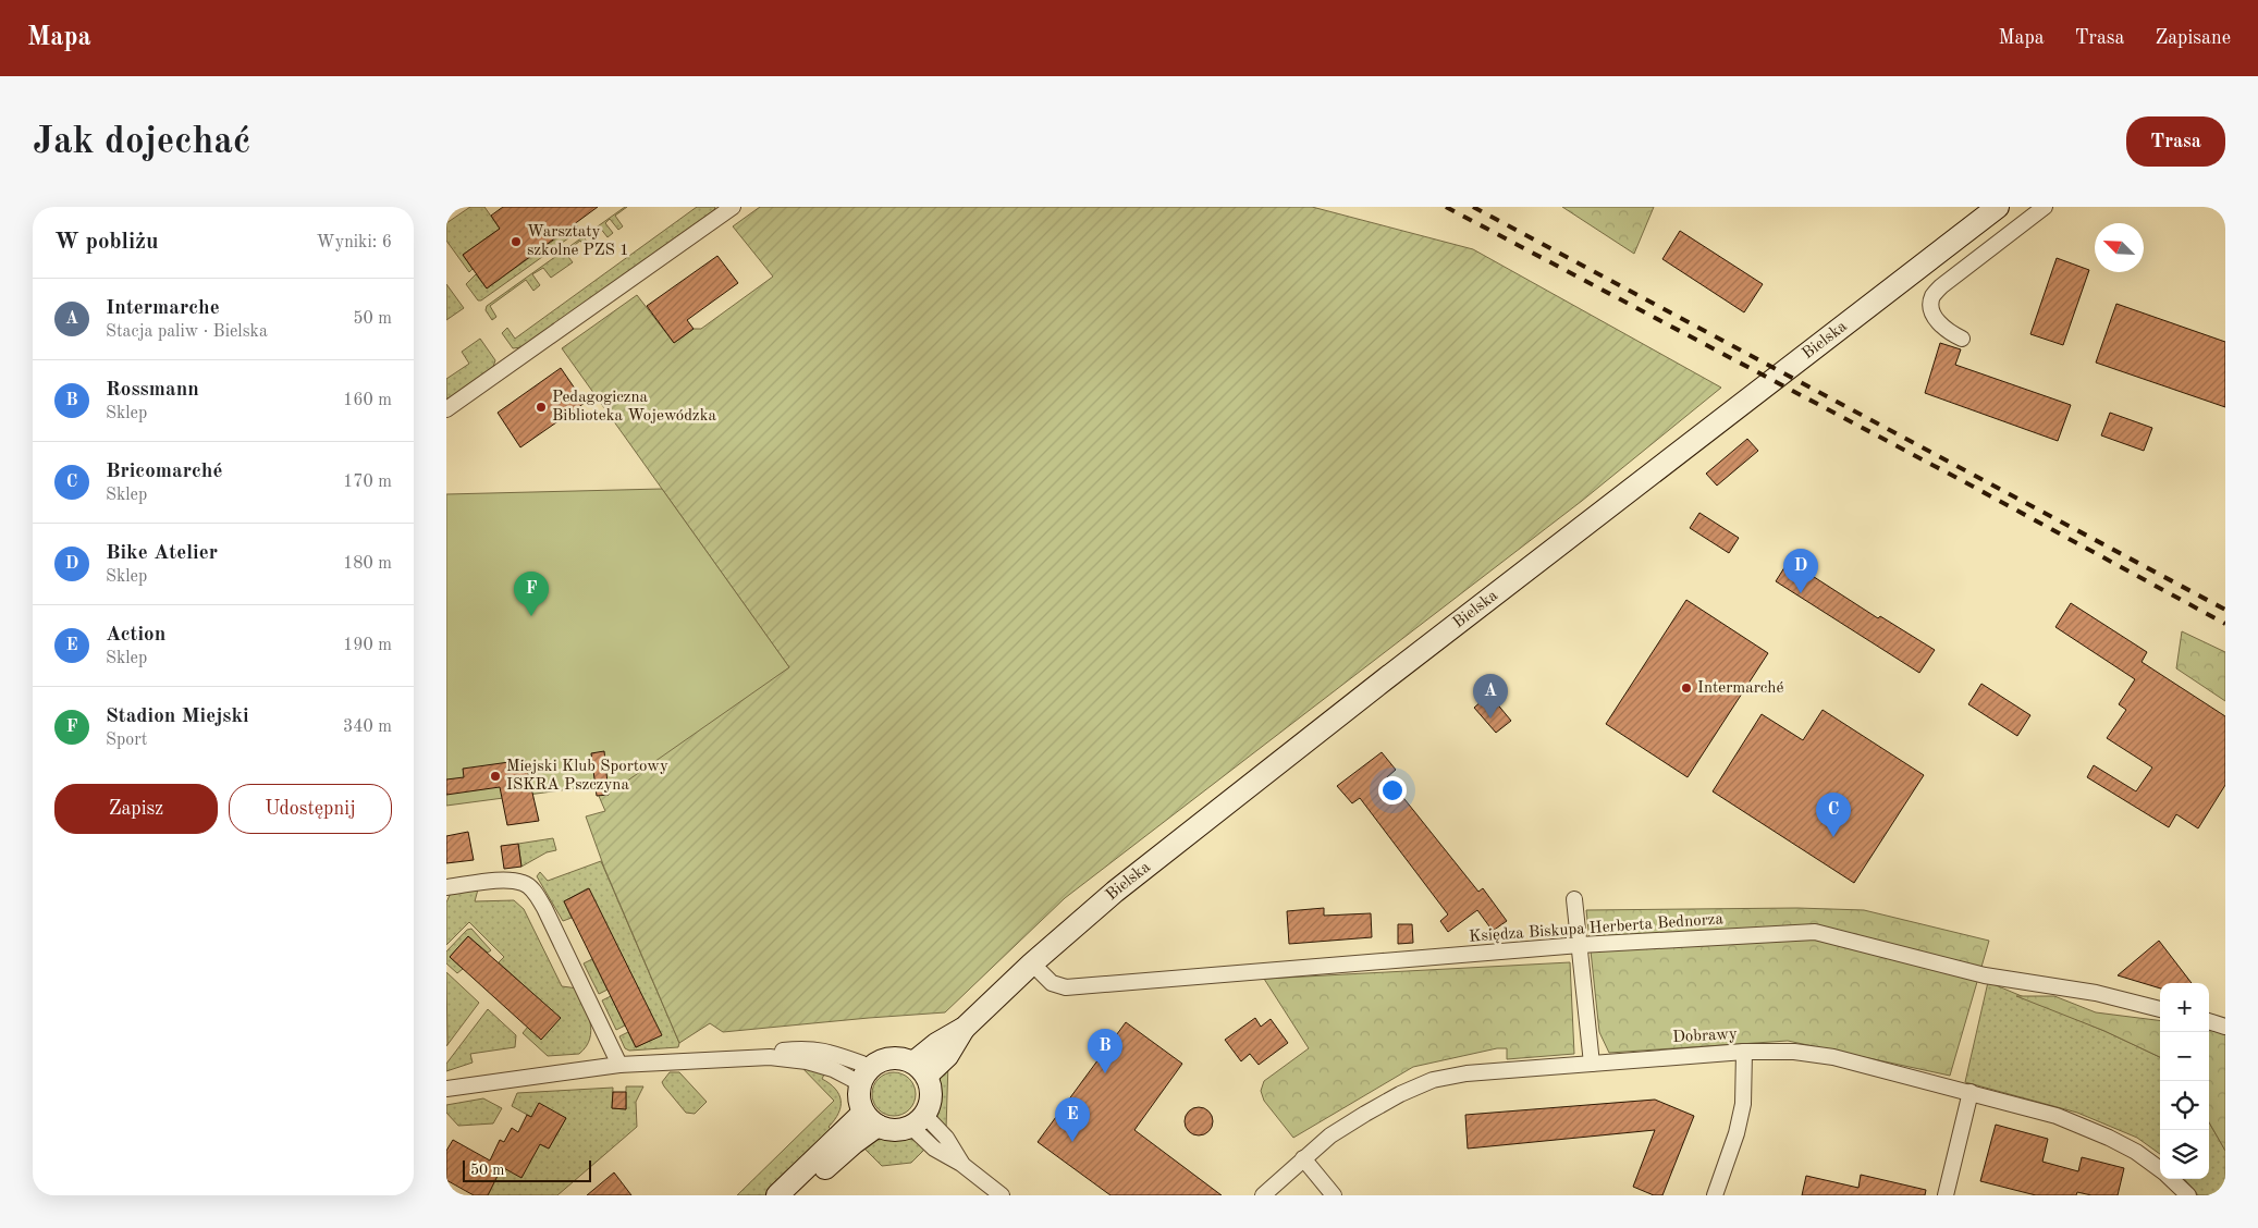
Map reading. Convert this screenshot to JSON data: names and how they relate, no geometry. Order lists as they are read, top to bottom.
{
  "streets": {
    "main road": ["Bielska"],
    "street": ["Księdza Biskupa Herberta Bednorza", "Dobrawy"]
  },
  "crossings": [
    ["Bielska", "Księdza Biskupa Herberta Bednorza"]
  ],
  "places": [
    "Warsztaty szkolne PZS 1",
    "Pedagogiczna Biblioteka Wojewódzka",
    "Intermarché",
    "Miejski Klub Sportowy ISKRA Pszczyna"
  ],
  "scale_bar": "50 m",
  "north": "top left",
  "page": {
    "header": "Mapa",
    "nav": ["Mapa", "Trasa", "Zapisane"],
    "buttons": [
      "Trasa",
      ["Zapisz", "Udostępnij"]
    ],
    "title": "Jak dojechać",
    "heading": ["W pobliżu", "Wyniki: 6"],
    "list": [
      {
        "mark": "A",
        "name": "Intermarche",
        "note": "Stacja paliw · Bielska",
        "value": "50 m"
      },
      {
        "mark": "B",
        "name": "Rossmann",
        "note": "Sklep",
        "value": "160 m"
      },
      {
        "mark": "C",
        "name": "Bricomarché",
        "note": "Sklep",
        "value": "170 m"
      },
      {
        "mark": "D",
        "name": "Bike Atelier",
        "note": "Sklep",
        "value": "180 m"
      },
      {
        "mark": "E",
        "name": "Action",
        "note": "Sklep",
        "value": "190 m"
      },
      {
        "mark": "F",
        "name": "Stadion Miejski",
        "note": "Sport",
        "value": "340 m"
      }
    ],
    "pins": [
      "D",
      "F",
      "A",
      "C",
      "B",
      "E"
    ],
    "map_buttons": ["+", "−"],
    "scale": "50 m"
  }
}
